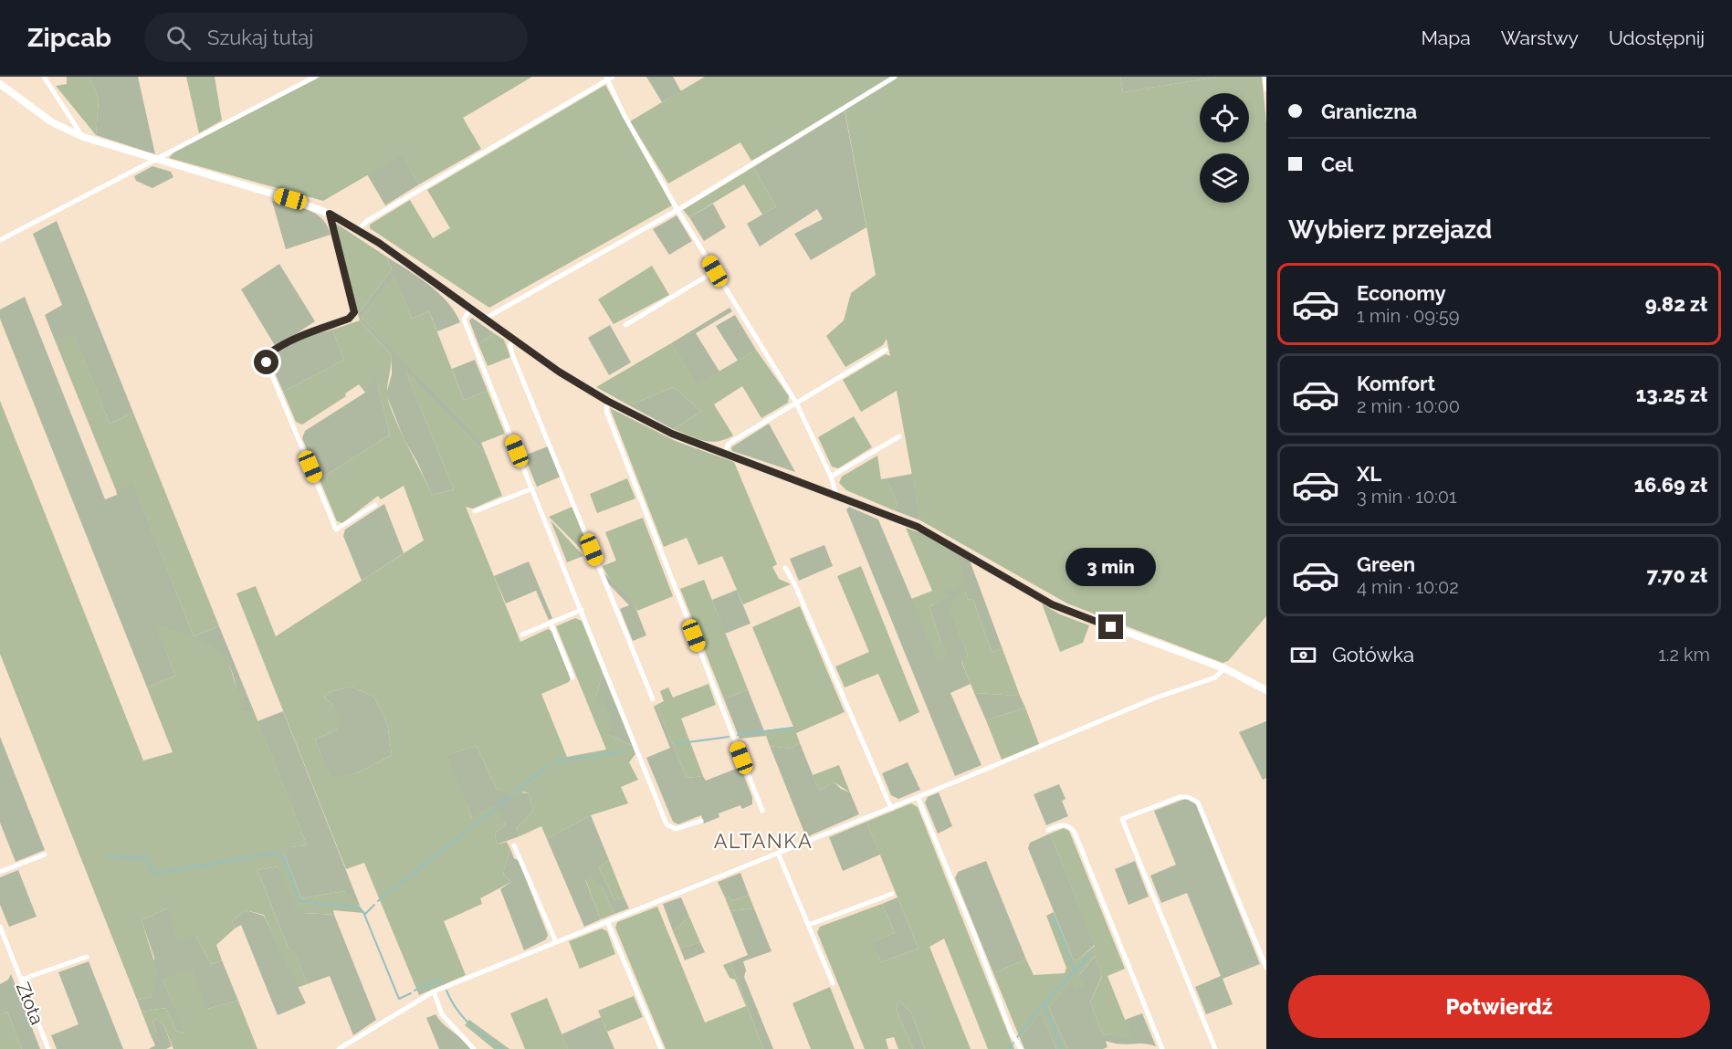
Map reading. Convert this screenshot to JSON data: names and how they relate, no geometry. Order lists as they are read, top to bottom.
{
  "streets": {
    "street": ["Złota"]
  },
  "districts": ["ALTANKA"],
  "page": {
    "header": "Zipcab",
    "search": "Szukaj tutaj",
    "nav": ["Mapa", "Warstwy", "Udostępnij"],
    "banner": ["Graniczna", "Cel"],
    "heading": "Wybierz przejazd",
    "list": [
      {
        "name": "Economy",
        "note": "1 min · 09:59",
        "value": "9.82 zł"
      },
      {
        "name": "Komfort",
        "note": "2 min · 10:00",
        "value": "13.25 zł"
      },
      {
        "name": "XL",
        "note": "3 min · 10:01",
        "value": "16.69 zł"
      },
      {
        "name": "Green",
        "note": "4 min · 10:02",
        "value": "7.70 zł"
      }
    ],
    "bubble": "3 min",
    "pay": ["Gotówka", "1.2 km"],
    "buttons": "Potwierdź"
  }
}
